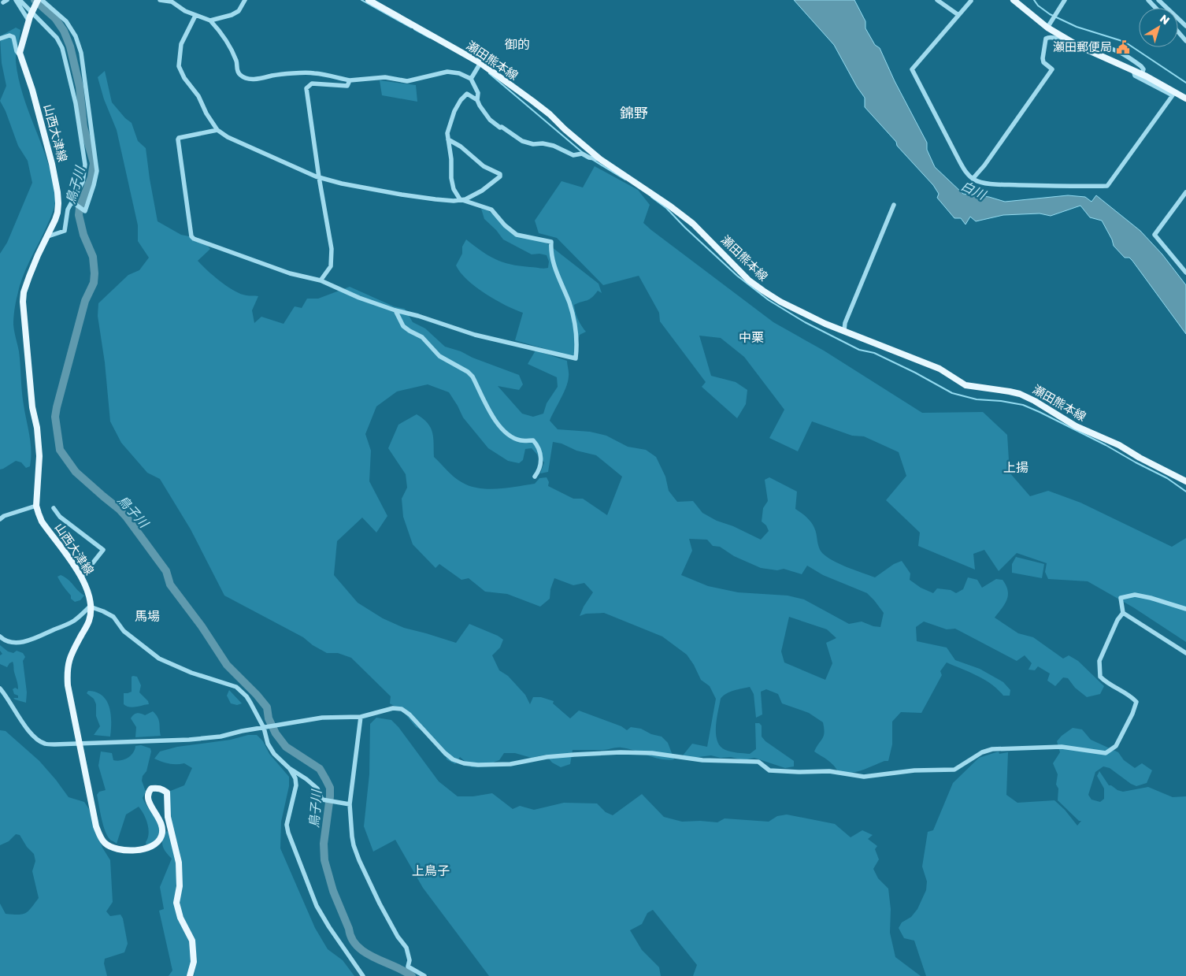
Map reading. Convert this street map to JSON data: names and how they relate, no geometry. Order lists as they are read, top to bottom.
{
  "streets": {
    "main road": ["瀬田熊本線", "山西大津線"]
  },
  "districts": [
    "御的",
    "錦野",
    "中栗",
    "上揚",
    "馬場",
    "上鳥子"
  ],
  "water": ["鳥子川", "白川"],
  "places": {
    "public building": ["瀬田郵便局"]
  },
  "north": "top right"
}
